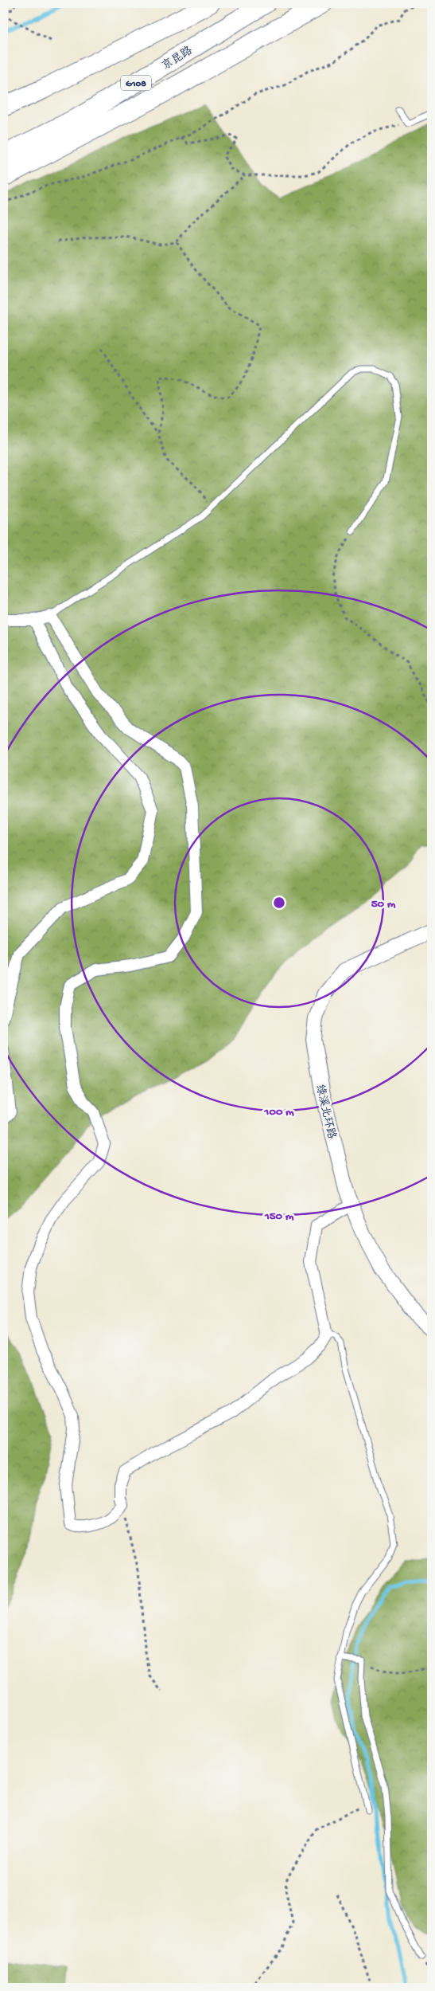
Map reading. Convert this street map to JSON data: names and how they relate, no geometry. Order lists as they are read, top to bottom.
{
  "streets": {
    "highway": ["京昆路", "G108"],
    "street": ["绿溪北环路"]
  },
  "rings": ["50 m", "100 m", "150 m"]
}
